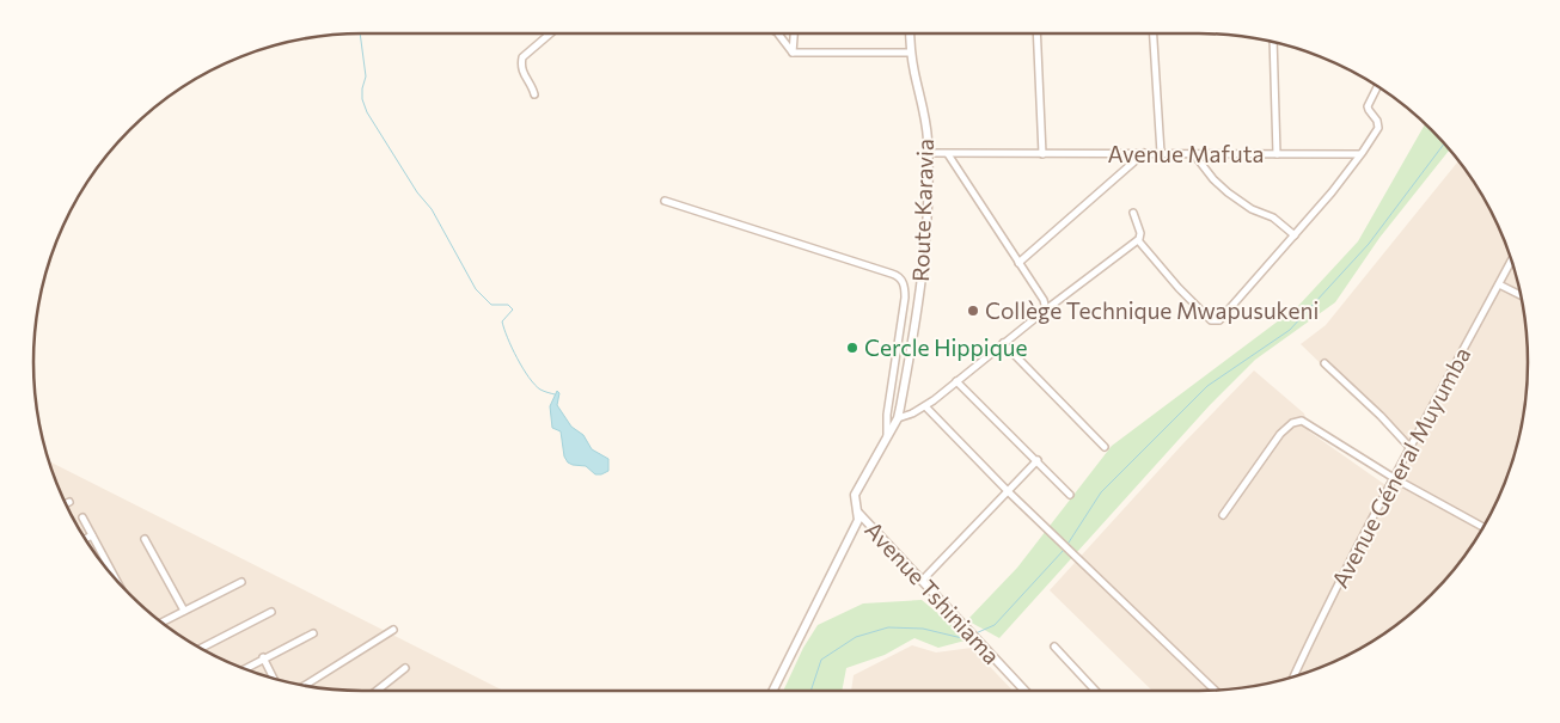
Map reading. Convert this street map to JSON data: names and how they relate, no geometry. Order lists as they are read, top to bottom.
{
  "streets": {
    "street": [
      "Avenue Mafuta",
      "Route Karavia",
      "Avenue Géneral Muyumba",
      "Avenue Tshiniama"
    ]
  },
  "crossings": [
    ["Avenue Mafuta", "Route Karavia"],
    ["Route Karavia", "Avenue Tshiniama"]
  ],
  "places": ["Collège Technique Mwapusukeni", "Cercle Hippique"]
}
